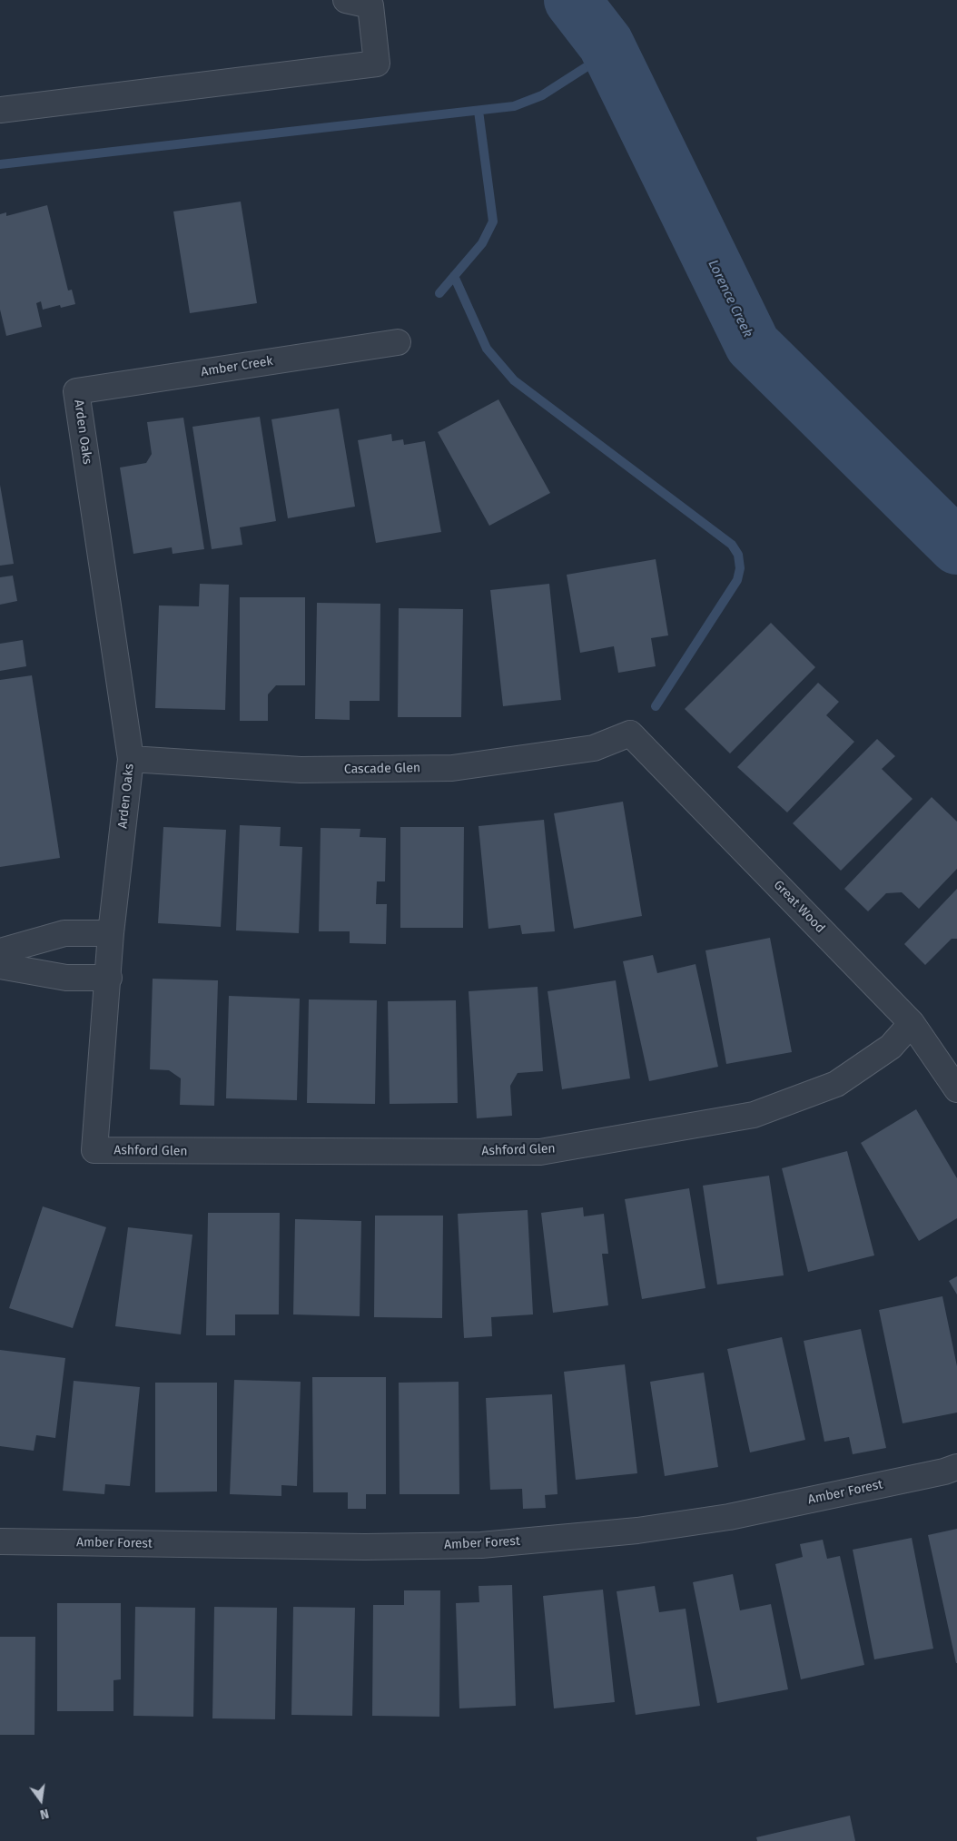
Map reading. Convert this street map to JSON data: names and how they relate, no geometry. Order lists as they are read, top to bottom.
{
  "streets": {
    "street": [
      "Amber Creek",
      "Arden Oaks",
      "Cascade Glen",
      "Great Wood",
      "Ashford Glen",
      "Amber Forest"
    ]
  },
  "crossings": [
    ["Amber Creek", "Arden Oaks"],
    ["Arden Oaks", "Cascade Glen"],
    ["Arden Oaks", "Ashford Glen"],
    ["Cascade Glen", "Great Wood"],
    ["Great Wood", "Ashford Glen"]
  ],
  "water": ["Lorence Creek"],
  "north": "bottom"
}
